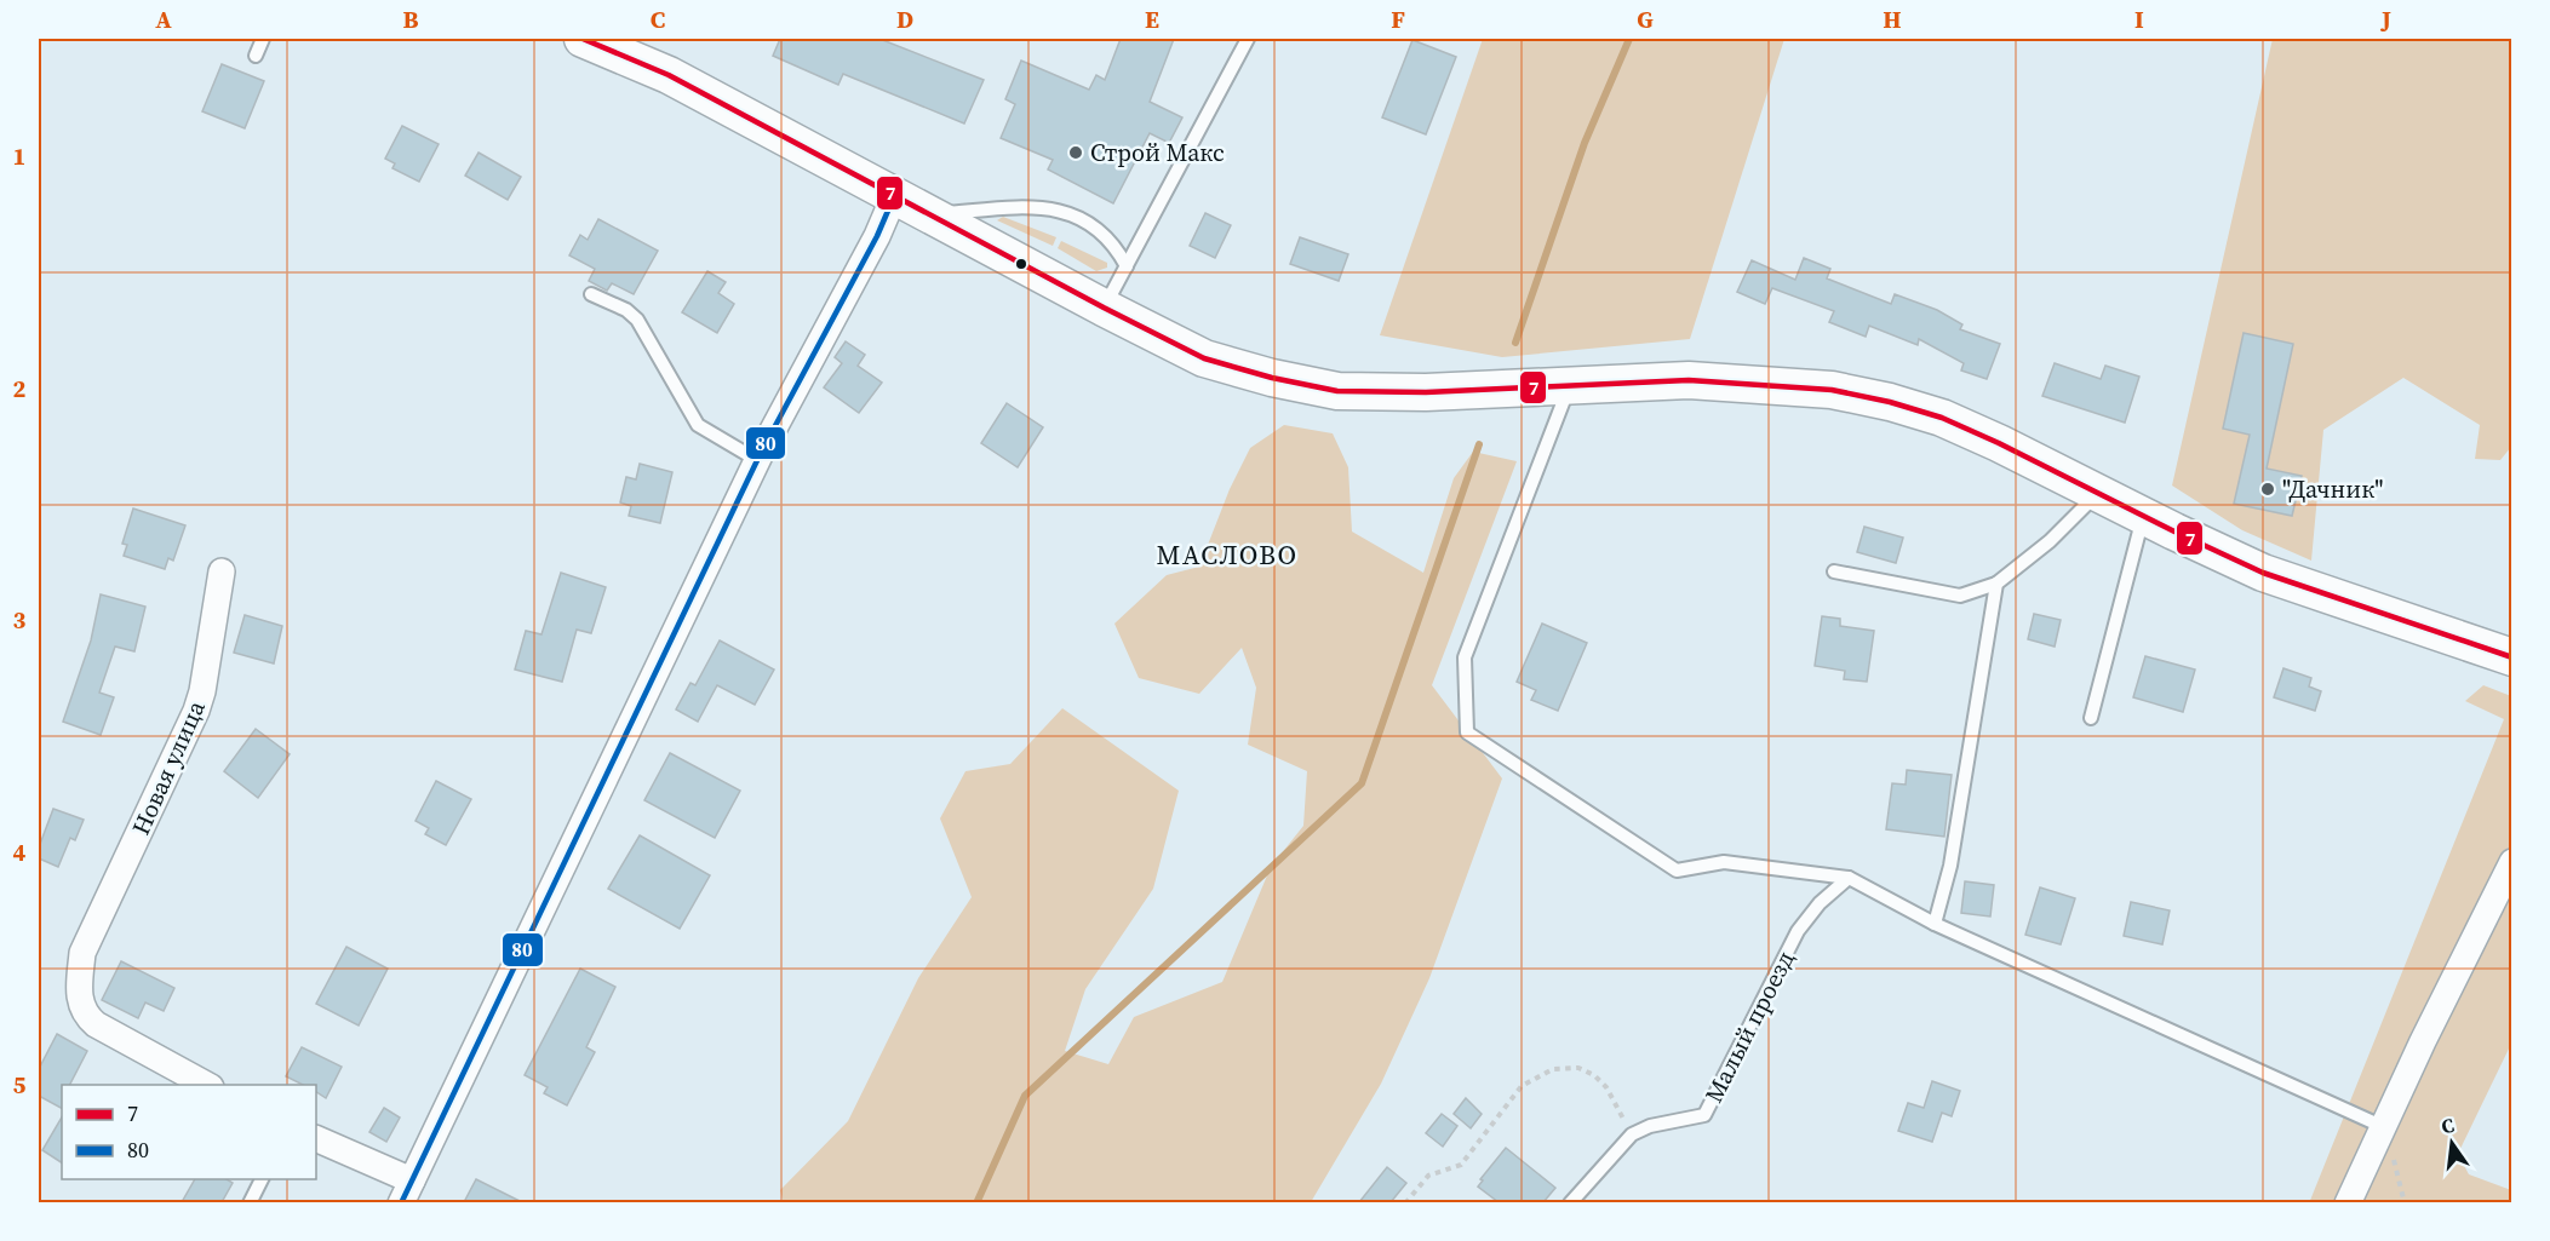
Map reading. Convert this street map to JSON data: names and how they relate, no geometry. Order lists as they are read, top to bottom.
{
  "streets": {
    "street": ["Новая улица"],
    "lane": ["Малый проезд"]
  },
  "districts": ["МАСЛОВО"],
  "places": ["Строй Макс", "\"Дачник\""],
  "lines": ["transit line 7", "transit line 80"],
  "legend": ["7", "80"],
  "north": "top",
  "grid": {
    "columns": [
      "A",
      "B",
      "C",
      "D",
      "E",
      "F",
      "G",
      "H",
      "I",
      "J"
    ],
    "rows": [
      "1",
      "2",
      "3",
      "4",
      "5"
    ]
  }
}
